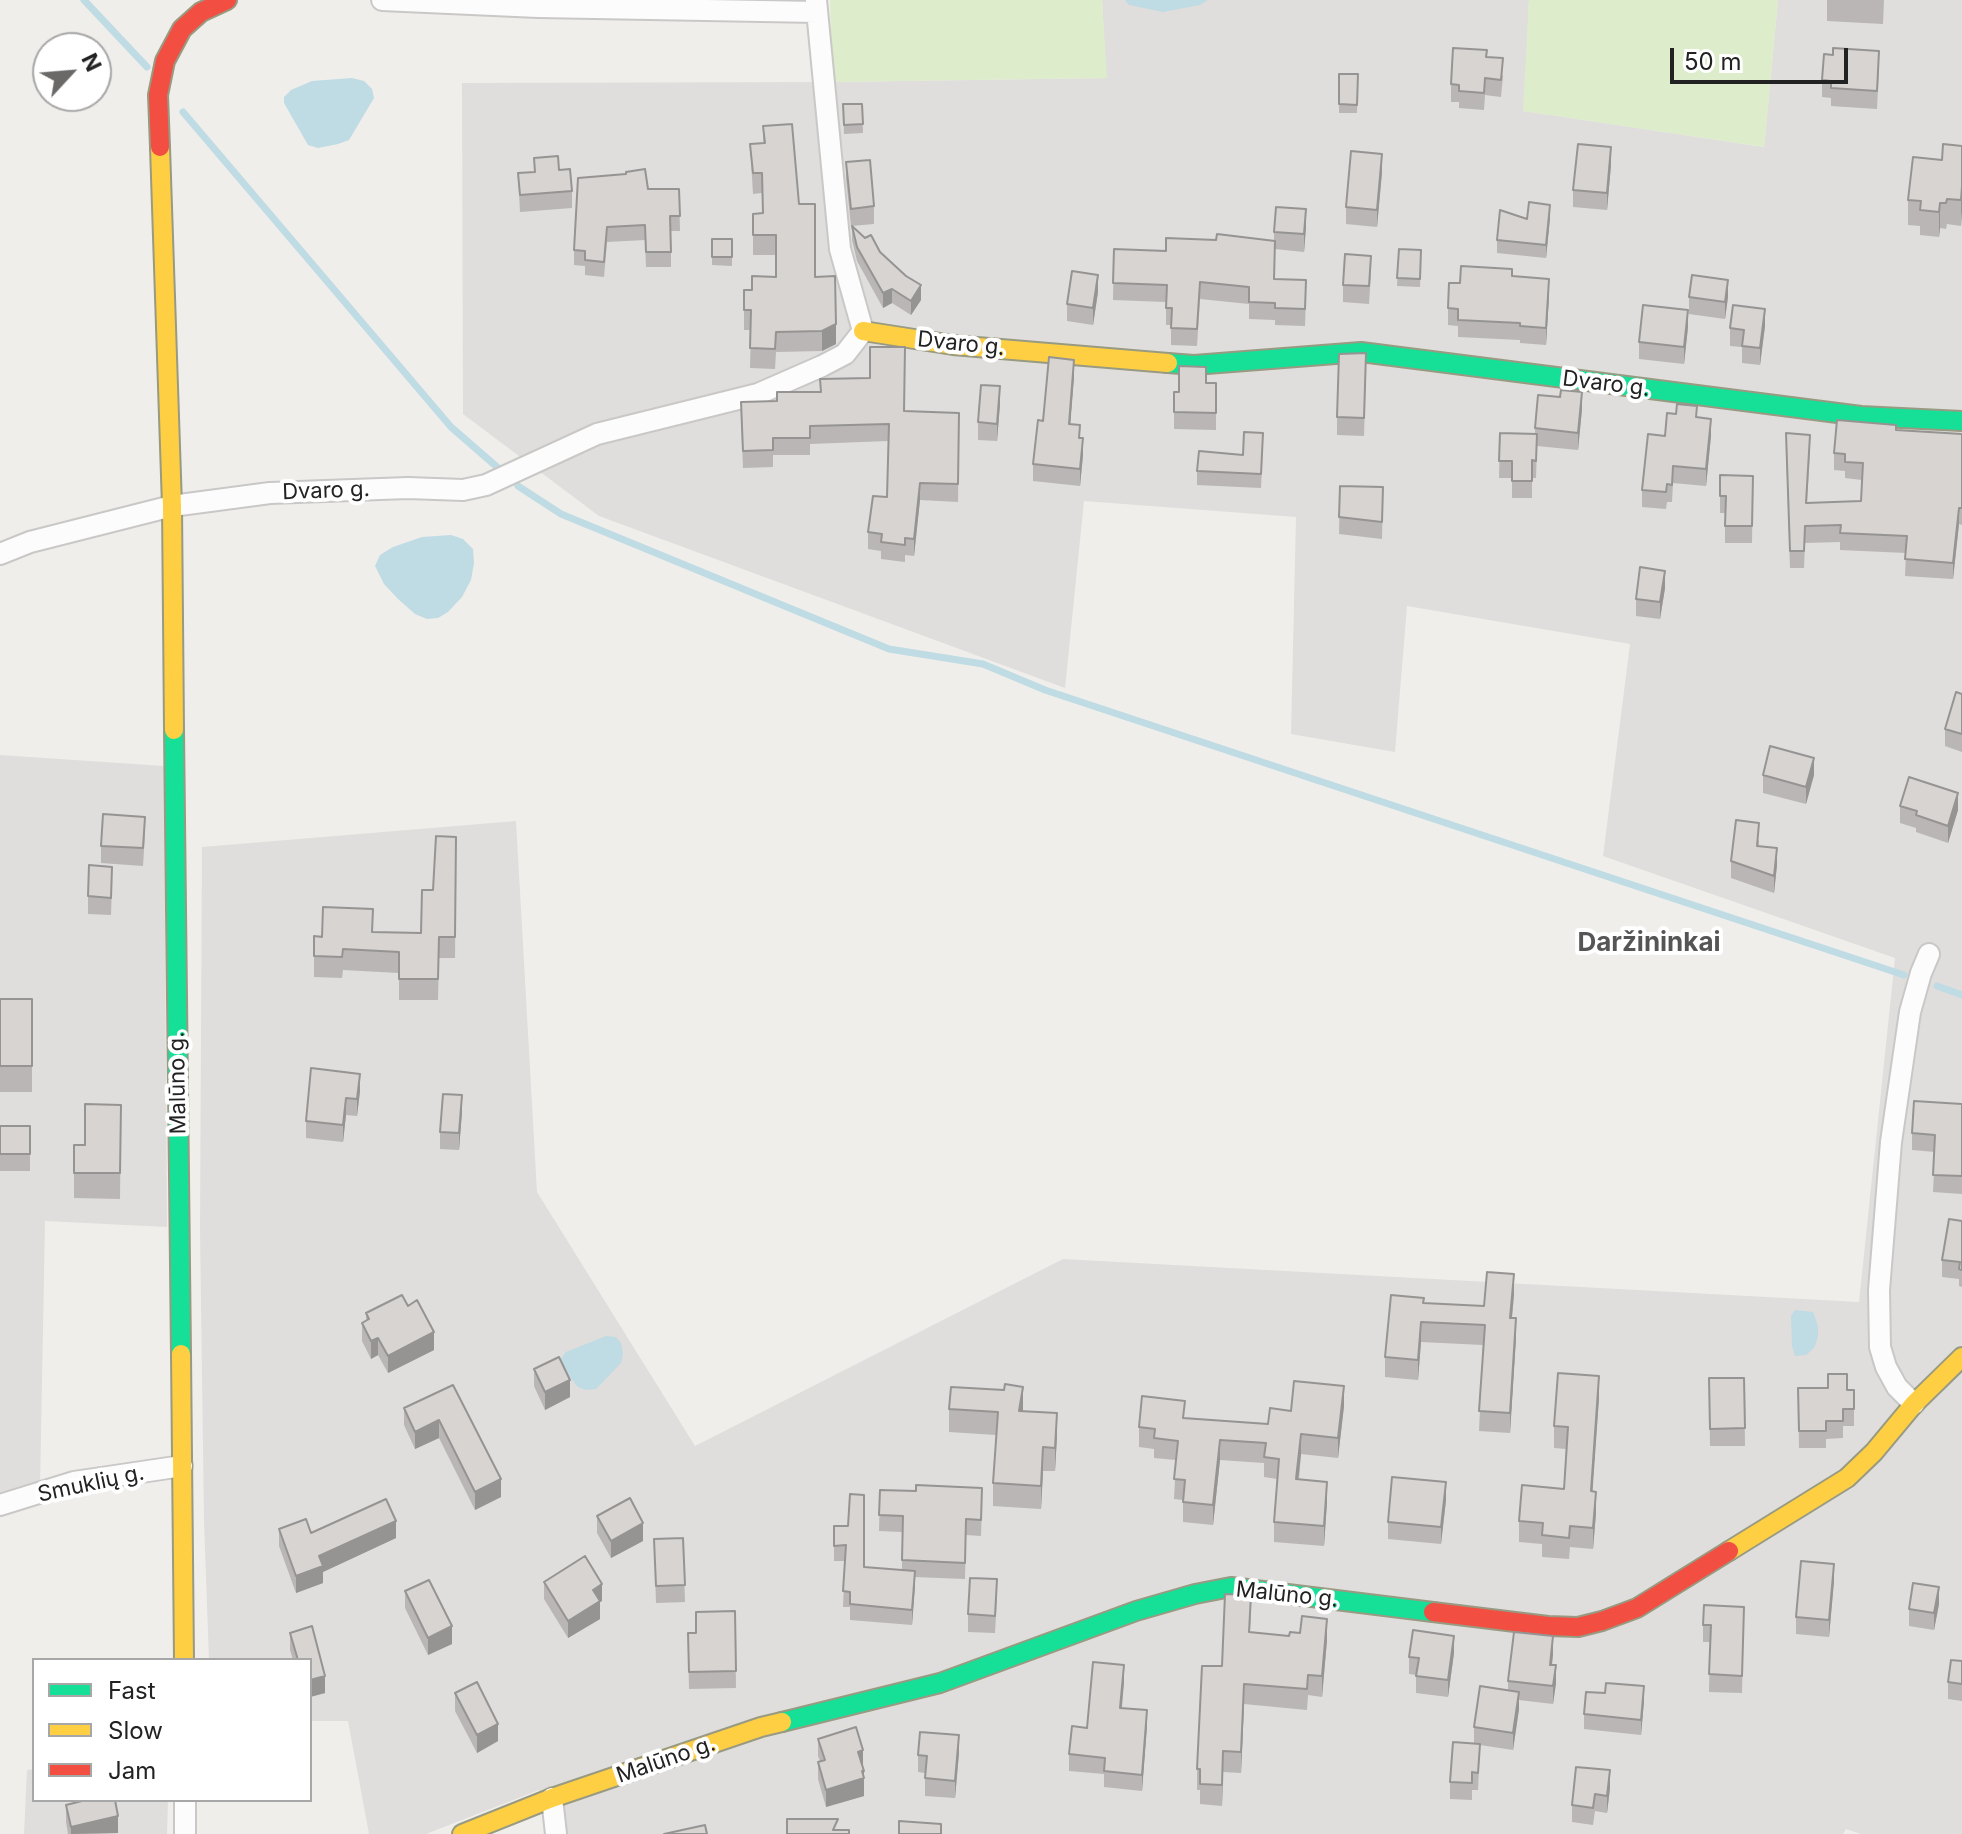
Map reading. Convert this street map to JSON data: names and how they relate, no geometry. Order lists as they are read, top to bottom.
{
  "streets": {
    "street": ["Dvaro g.", "Malūno g.", "Smuklių g."]
  },
  "crossings": [
    ["Dvaro g.", "Malūno g."],
    ["Malūno g.", "Smuklių g."]
  ],
  "districts": ["Daržininkai"],
  "legend": ["Fast", "Slow", "Jam"],
  "scale_bar": "50 m",
  "north": "top right"
}
